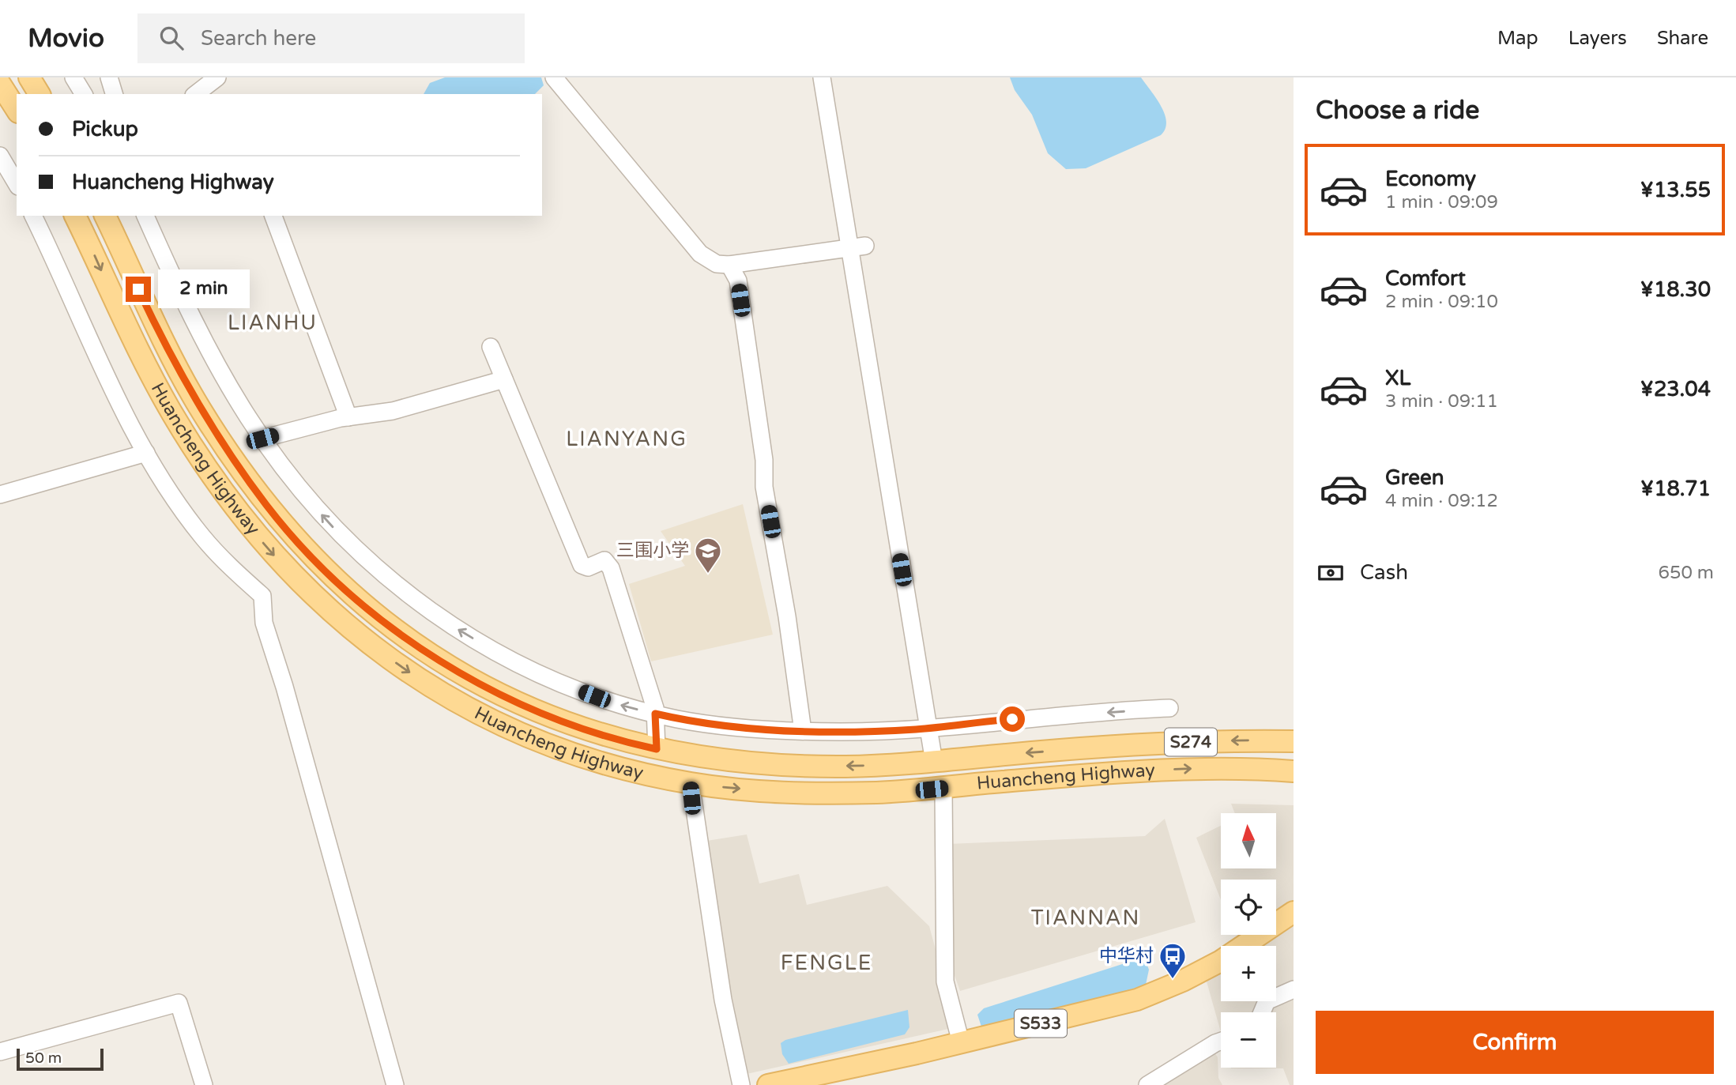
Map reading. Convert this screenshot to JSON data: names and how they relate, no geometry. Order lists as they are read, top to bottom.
{
  "streets": {
    "main road": ["Huancheng Highway", "S274", "S533"]
  },
  "districts": [
    "LIANHU",
    "LIANYANG",
    "TIANNAN",
    "FENGLE"
  ],
  "places": {
    "school or university": ["三围小学"],
    "bus stop": ["中华村"]
  },
  "scale_bar": "50 m",
  "north": "top",
  "page": {
    "header": "Movio",
    "search": "Search here",
    "nav": ["Map", "Layers", "Share"],
    "heading": "Choose a ride",
    "banner": ["Pickup", "Huancheng Highway"],
    "list": [
      {
        "name": "Economy",
        "note": "1 min · 09:09",
        "value": "¥13.55"
      },
      {
        "name": "Comfort",
        "note": "2 min · 09:10",
        "value": "¥18.30"
      },
      {
        "name": "XL",
        "note": "3 min · 09:11",
        "value": "¥23.04"
      },
      {
        "name": "Green",
        "note": "4 min · 09:12",
        "value": "¥18.71"
      }
    ],
    "bubble": "2 min",
    "pay": ["Cash", "650 m"],
    "map_buttons": ["+", "−"],
    "buttons": "Confirm",
    "scale": "50 m"
  }
}
